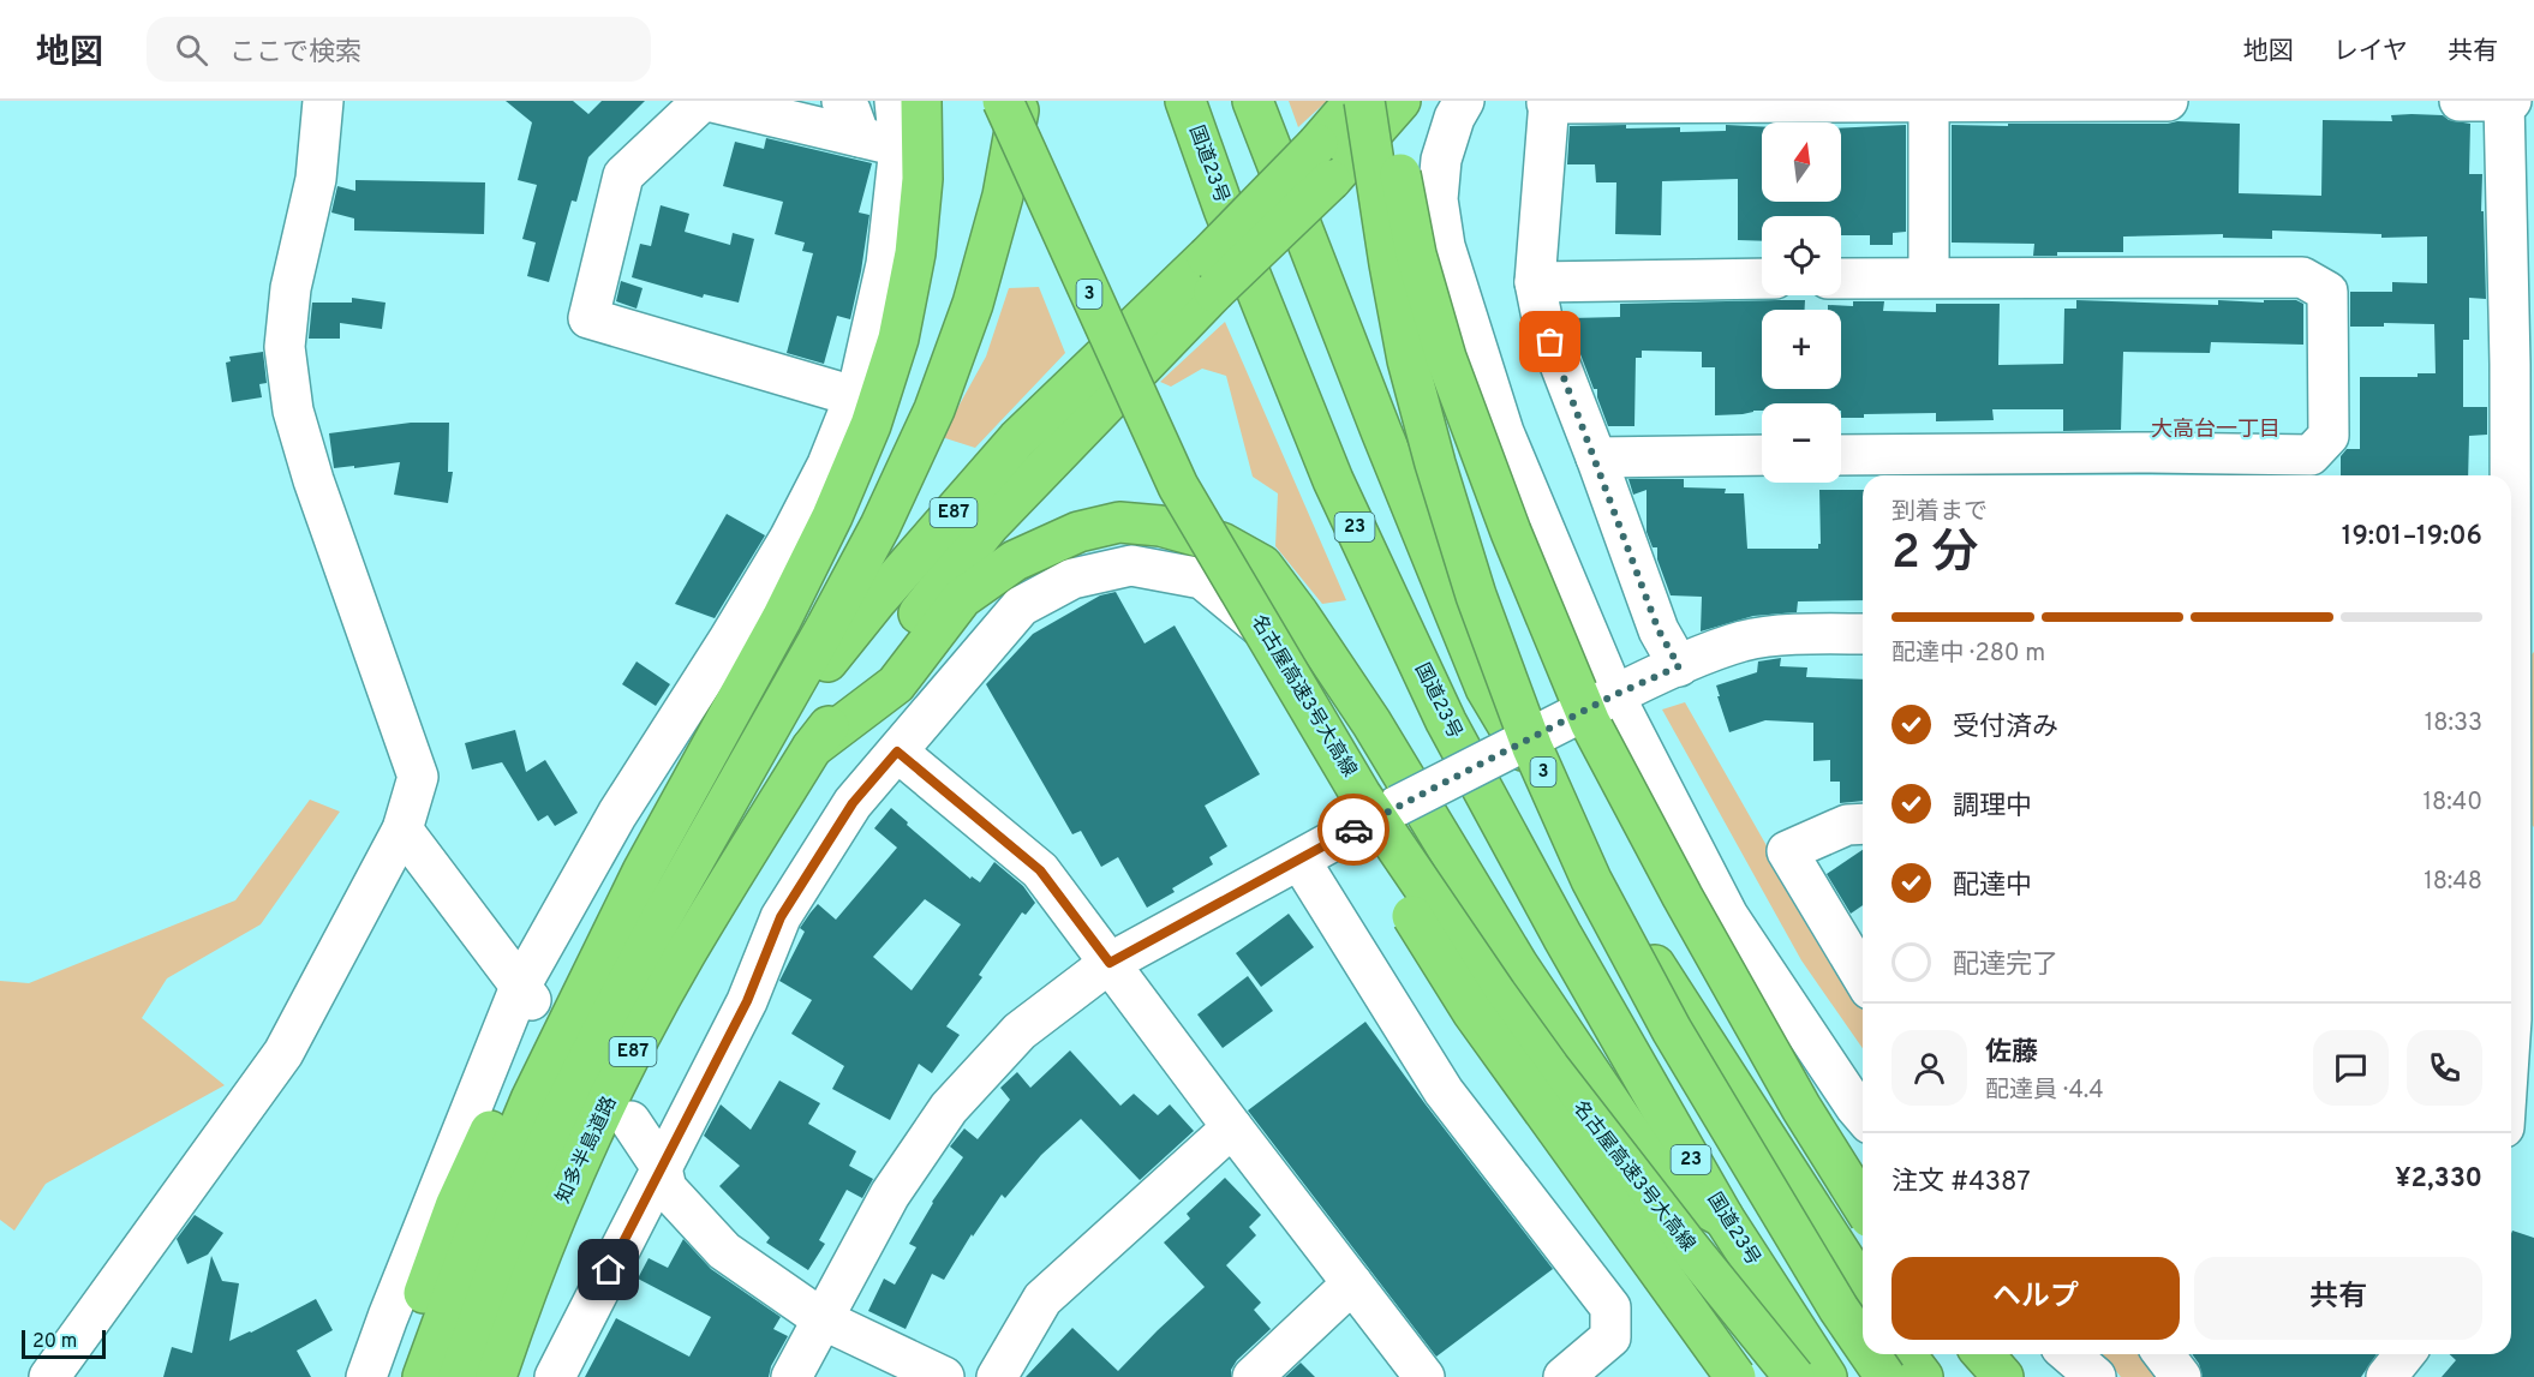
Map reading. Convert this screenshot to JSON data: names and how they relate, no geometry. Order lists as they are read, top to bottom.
{
  "streets": {
    "highway": [
      "国道23号",
      "3",
      "E87",
      "23",
      "名古屋高速3号大高線",
      "知多半島道路"
    ]
  },
  "crossings": [
    ["E87", "知多半島道路"]
  ],
  "districts": ["大高台一丁目"],
  "scale_bar": "20 m",
  "north": "top",
  "page": {
    "header": "地図",
    "search": "ここで検索",
    "nav": ["地図", "レイヤ", "共有"],
    "map_buttons": ["+", "−"],
    "heading": ["2 分", "到着まで", "19:01–19:06"],
    "panel": [
      "佐藤",
      "配達員 · 4.4",
      "注文 #4387",
      "¥2,330"
    ],
    "bar": "配達中 · 280 m",
    "list": [
      ["受付済み", "18:33"],
      ["調理中", "18:40"],
      ["配達中", "18:48"],
      "配達完了"
    ],
    "buttons": ["ヘルプ", "共有"],
    "scale": "20 m"
  }
}
